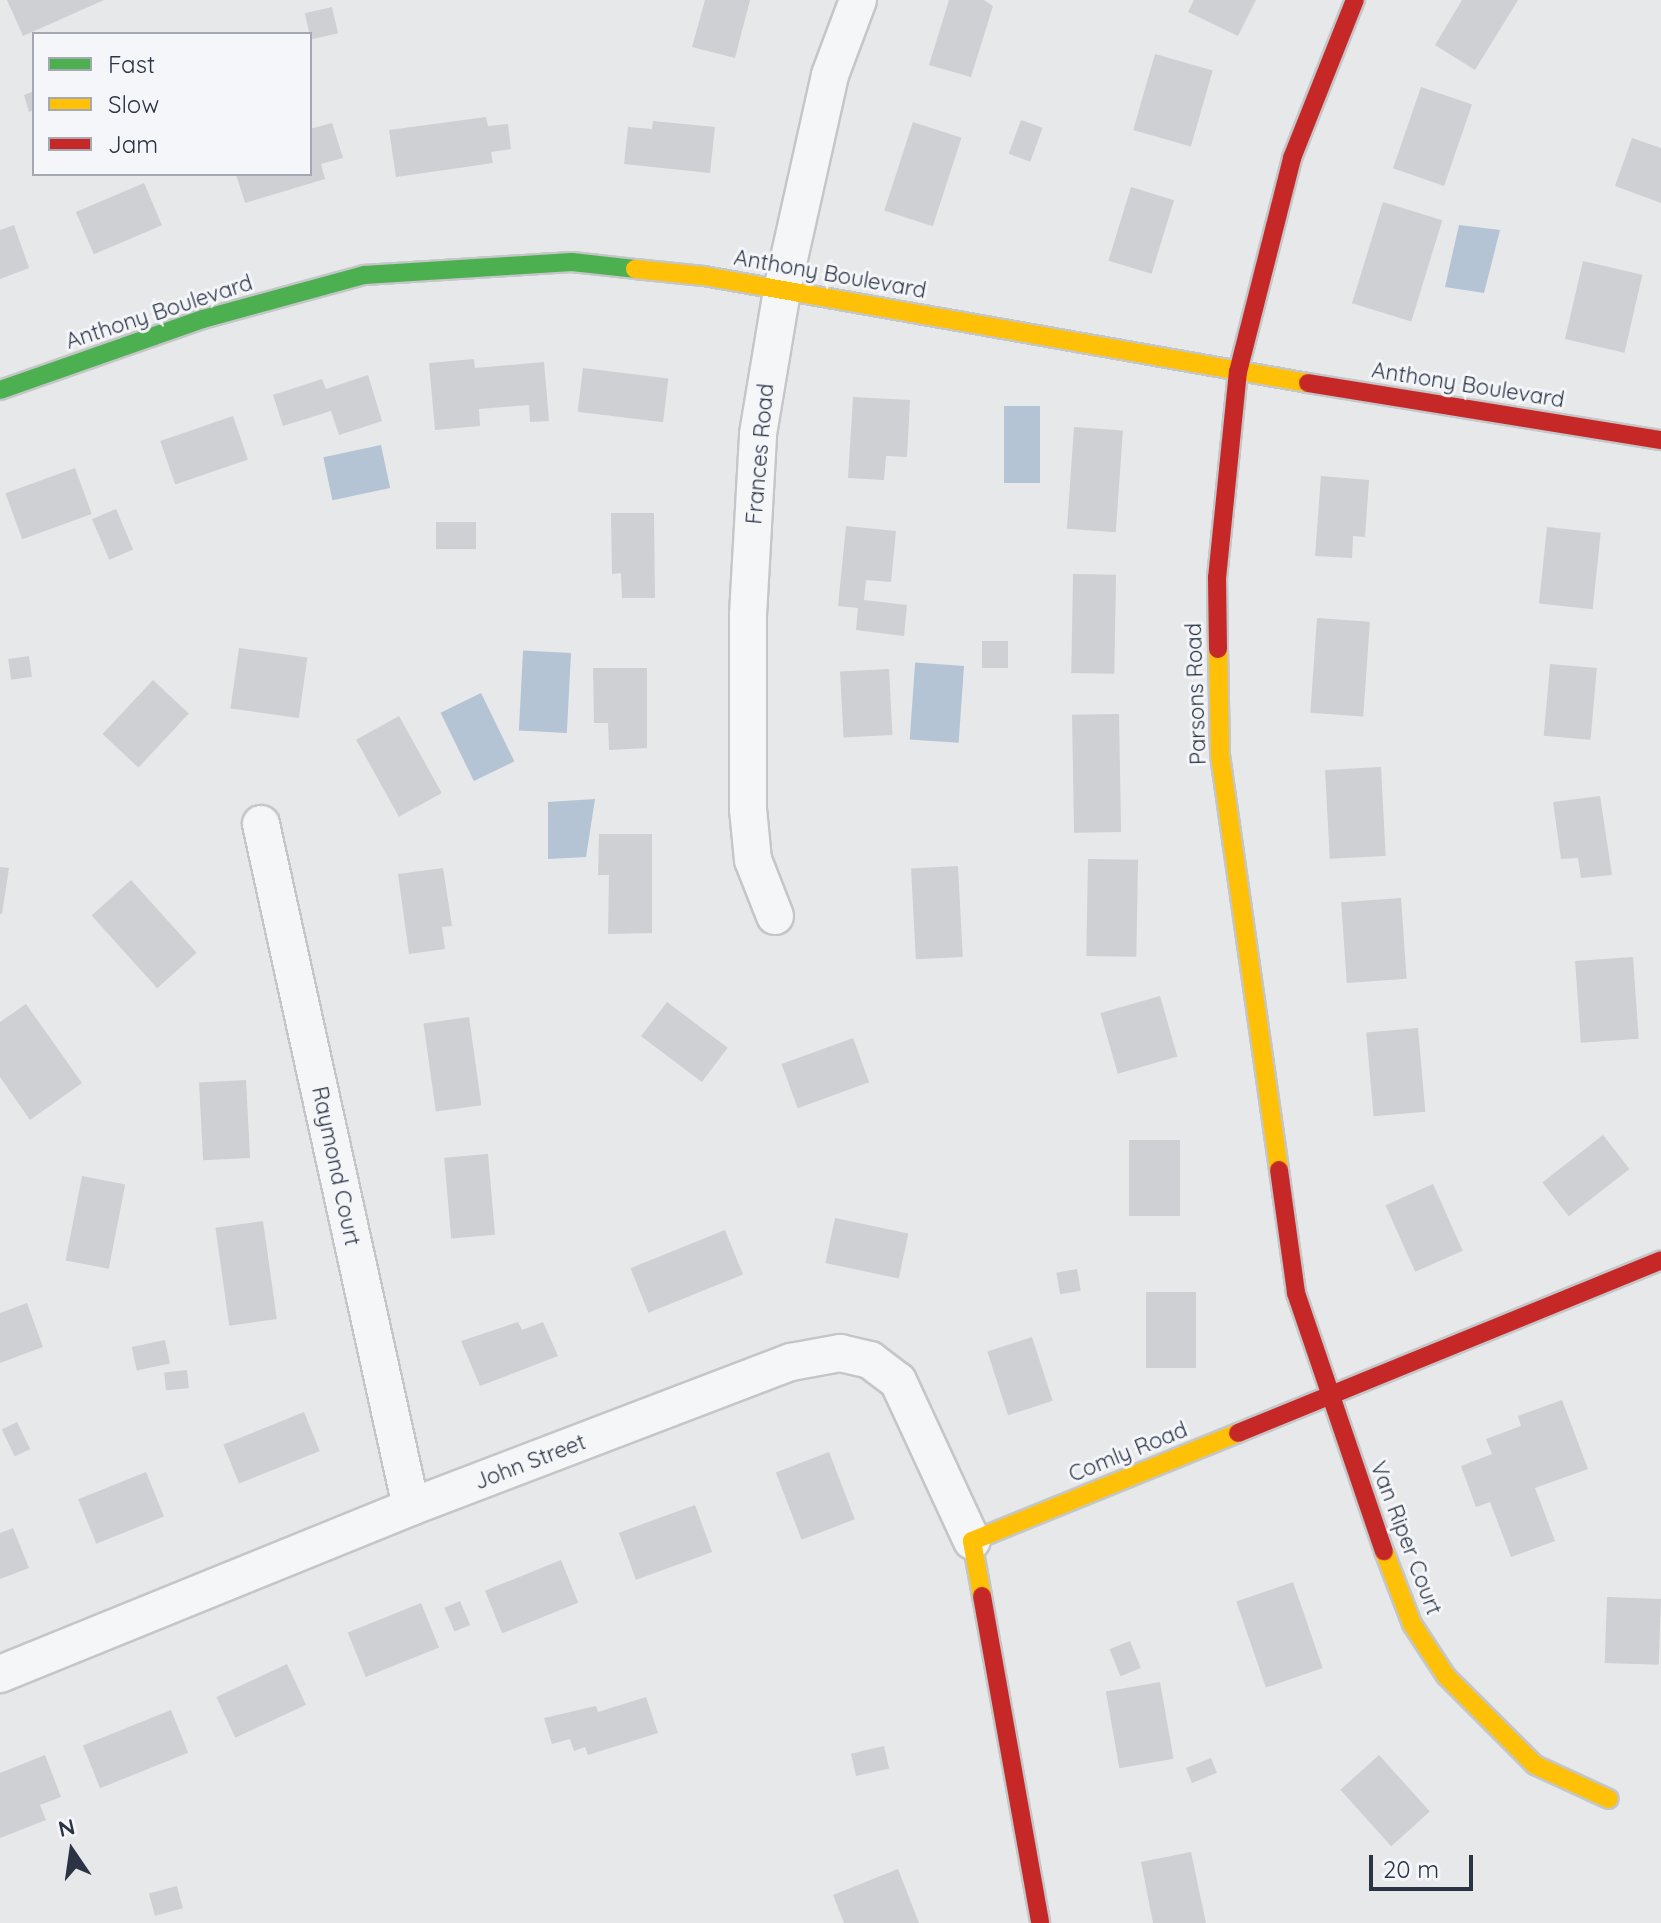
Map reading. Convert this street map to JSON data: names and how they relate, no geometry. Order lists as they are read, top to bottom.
{
  "streets": {
    "street": [
      "Anthony Boulevard",
      "Frances Road",
      "Parsons Road",
      "Raymond Court",
      "Comly Road",
      "John Street",
      "Van Riper Court"
    ]
  },
  "crossings": [
    ["Anthony Boulevard", "Frances Road"],
    ["Anthony Boulevard", "Parsons Road"],
    ["Parsons Road", "Comly Road"],
    ["Parsons Road", "Van Riper Court"],
    ["Raymond Court", "John Street"],
    ["Comly Road", "John Street"],
    ["Comly Road", "Van Riper Court"]
  ],
  "legend": ["Fast", "Slow", "Jam"],
  "scale_bar": "20 m",
  "north": "top"
}
